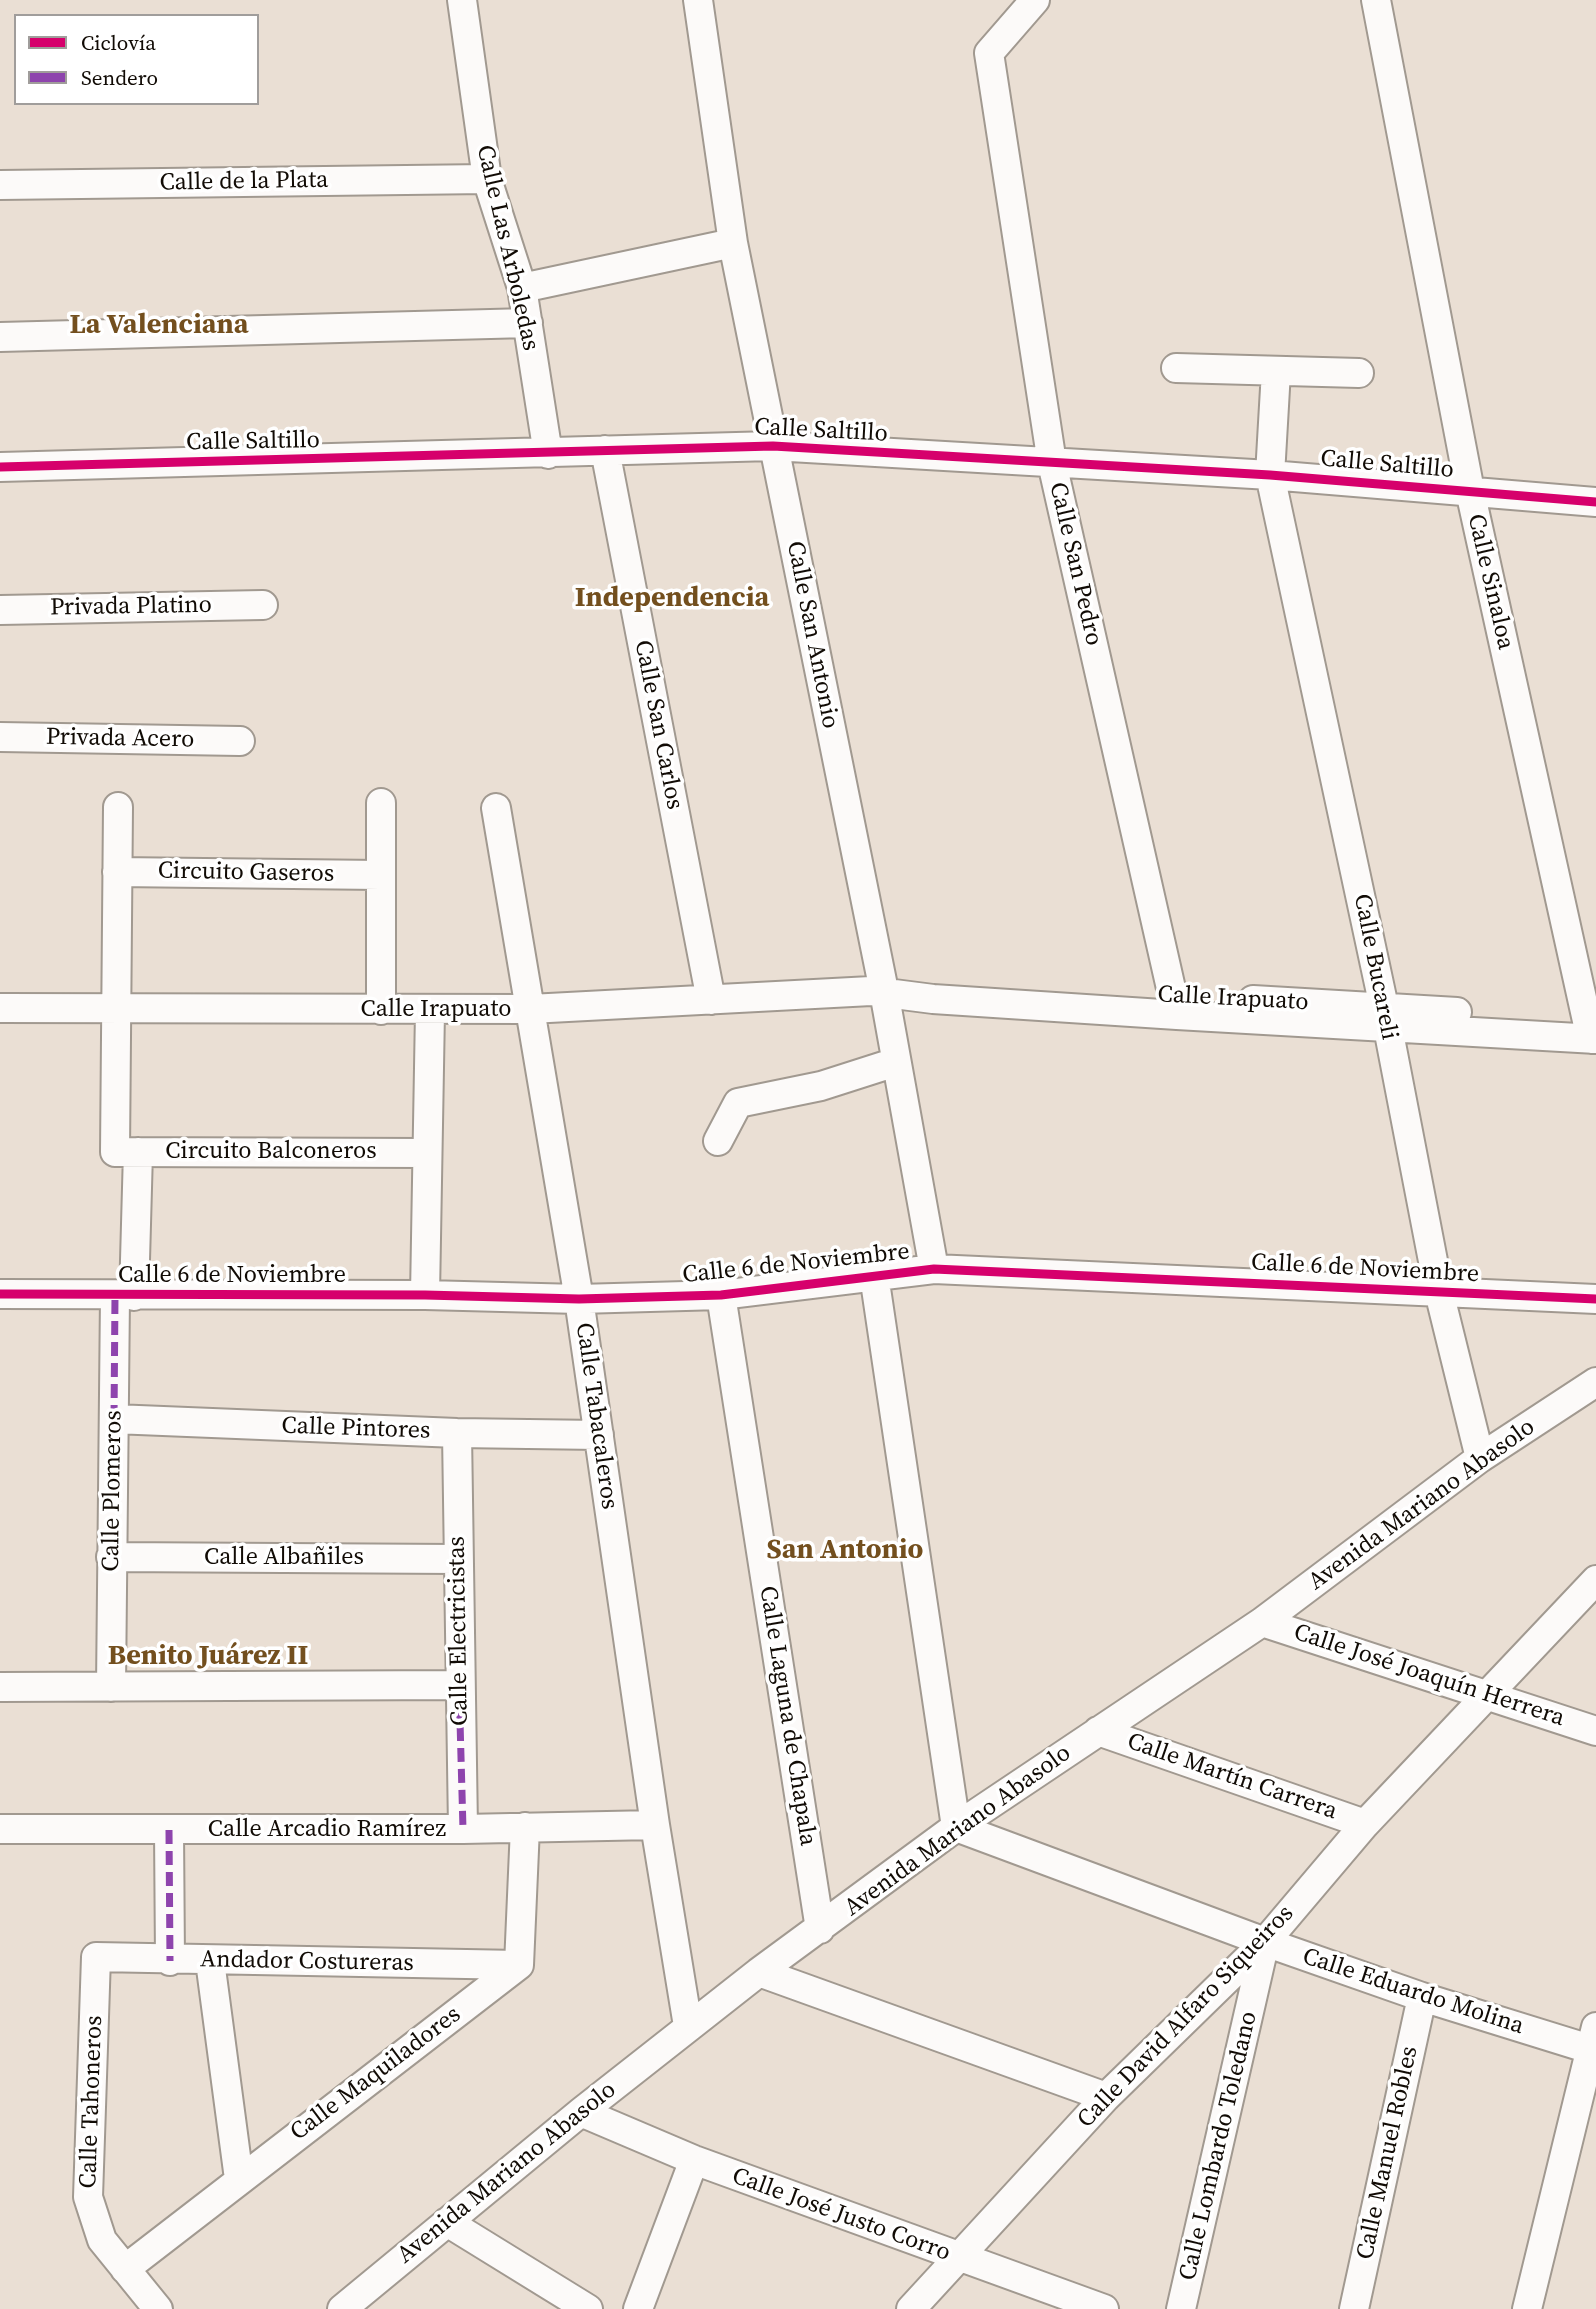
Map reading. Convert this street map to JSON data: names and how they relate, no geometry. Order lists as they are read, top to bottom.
{
  "streets": {
    "street": [
      "Calle de la Plata",
      "Calle Las Arboledas",
      "Calle Saltillo",
      "Calle San Pedro",
      "Calle Sinaloa",
      "Privada Platino",
      "Calle San Antonio",
      "Calle San Carlos",
      "Privada Acero",
      "Circuito Gaseros",
      "Calle Bucareli",
      "Calle Irapuato",
      "Circuito Balconeros",
      "Calle 6 de Noviembre",
      "Calle Tabacaleros",
      "Calle Pintores",
      "Calle Plomeros",
      "Avenida Mariano Abasolo",
      "Calle Albañiles",
      "Calle Electricistas",
      "Calle José Joaquín Herrera",
      "Calle Laguna de Chapala",
      "Calle Martín Carrera",
      "Calle Arcadio Ramírez",
      "Andador Costureras",
      "Calle Eduardo Molina",
      "Calle David Alfaro Siqueiros",
      "Calle Maquiladores",
      "Calle Tahoneros",
      "Calle Lombardo Toledano",
      "Calle Manuel Robles",
      "Calle José Justo Corro"
    ]
  },
  "crossings": [
    ["Calle de la Plata", "Calle Las Arboledas"],
    ["Calle Las Arboledas", "Calle Saltillo"],
    ["Calle Saltillo", "Calle San Pedro"],
    ["Calle Saltillo", "Calle Sinaloa"],
    ["Calle Saltillo", "Calle San Antonio"],
    ["Calle Saltillo", "Calle San Carlos"],
    ["Calle Saltillo", "Calle Bucareli"],
    ["Calle San Pedro", "Calle Irapuato"],
    ["Calle Sinaloa", "Calle Irapuato"],
    ["Calle San Antonio", "Calle Irapuato"],
    ["Calle San Antonio", "Calle 6 de Noviembre"],
    ["Calle San Carlos", "Calle Irapuato"],
    ["Calle Bucareli", "Calle Irapuato"],
    ["Calle Bucareli", "Calle 6 de Noviembre"],
    ["Calle Bucareli", "Avenida Mariano Abasolo"],
    ["Calle Irapuato", "Circuito Balconeros"],
    ["Calle Irapuato", "Calle Tabacaleros"],
    ["Circuito Balconeros", "Calle Plomeros"],
    ["Calle 6 de Noviembre", "Calle Tabacaleros"],
    ["Calle 6 de Noviembre", "Calle Plomeros"],
    ["Calle 6 de Noviembre", "Calle Laguna de Chapala"],
    ["Calle Tabacaleros", "Calle Pintores"],
    ["Calle Tabacaleros", "Avenida Mariano Abasolo"],
    ["Calle Tabacaleros", "Calle Arcadio Ramírez"],
    ["Calle Pintores", "Calle Plomeros"],
    ["Calle Pintores", "Calle Electricistas"],
    ["Calle Plomeros", "Calle Albañiles"],
    ["Avenida Mariano Abasolo", "Calle José Joaquín Herrera"],
    ["Avenida Mariano Abasolo", "Calle Laguna de Chapala"],
    ["Avenida Mariano Abasolo", "Calle Martín Carrera"],
    ["Avenida Mariano Abasolo", "Calle Eduardo Molina"],
    ["Avenida Mariano Abasolo", "Calle José Justo Corro"],
    ["Calle Albañiles", "Calle Electricistas"],
    ["Calle Electricistas", "Calle Arcadio Ramírez"],
    ["Calle José Joaquín Herrera", "Calle David Alfaro Siqueiros"],
    ["Calle Martín Carrera", "Calle David Alfaro Siqueiros"],
    ["Andador Costureras", "Calle Maquiladores"],
    ["Andador Costureras", "Calle Tahoneros"],
    ["Calle Eduardo Molina", "Calle David Alfaro Siqueiros"],
    ["Calle Eduardo Molina", "Calle Lombardo Toledano"],
    ["Calle Eduardo Molina", "Calle Manuel Robles"],
    ["Calle David Alfaro Siqueiros", "Calle Lombardo Toledano"],
    ["Calle David Alfaro Siqueiros", "Calle José Justo Corro"],
    ["Calle Maquiladores", "Calle Tahoneros"]
  ],
  "districts": [
    "La Valenciana",
    "Independencia",
    "San Antonio",
    "Benito Juárez II"
  ],
  "legend": ["Ciclovía", "Sendero"]
}
